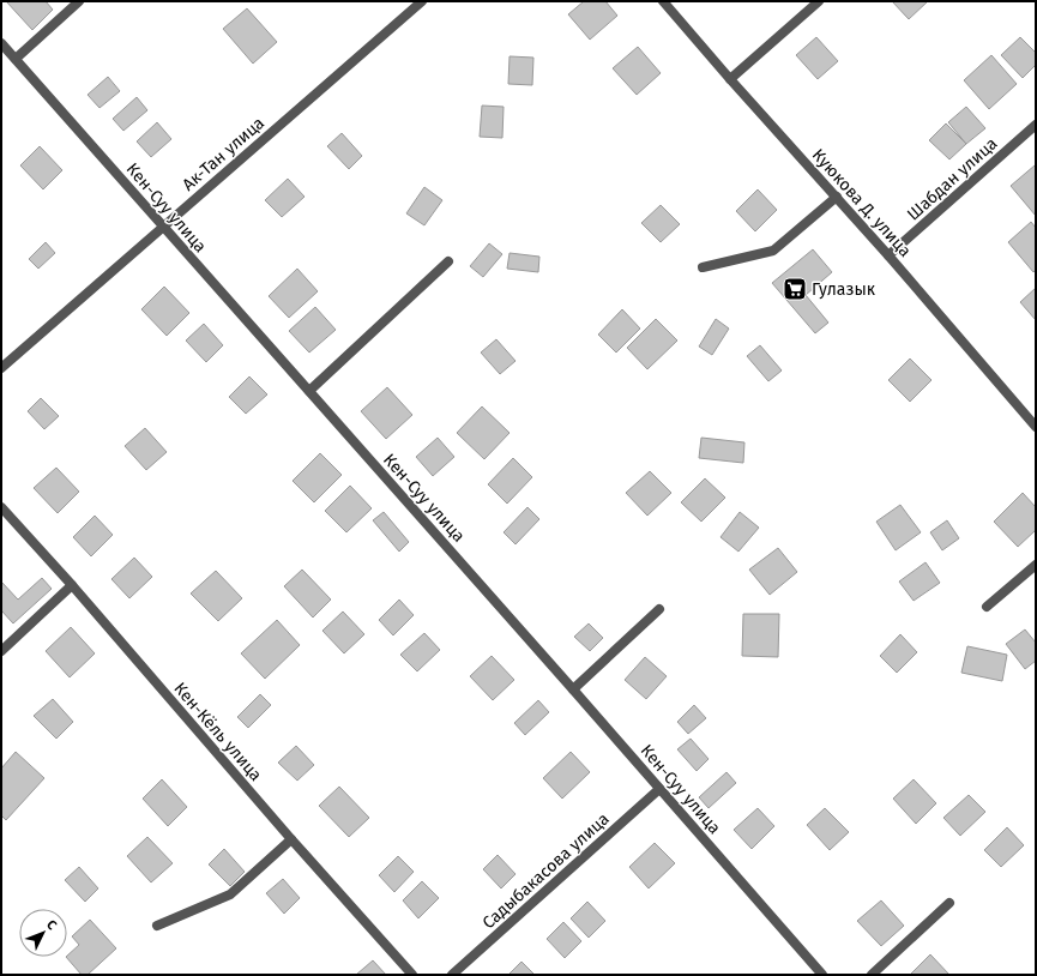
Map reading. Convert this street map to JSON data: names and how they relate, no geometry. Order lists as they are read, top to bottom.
{
  "streets": {
    "street": [
      "Ак-Тан улица",
      "Шабдан улица",
      "Куюкова Д. улица",
      "Кен-Суу улица",
      "Кен-Кёль улица",
      "Садыбакасова улица"
    ]
  },
  "crossings": [
    ["Ак-Тан улица", "Кен-Суу улица"],
    ["Шабдан улица", "Куюкова Д. улица"],
    ["Кен-Суу улица", "Садыбакасова улица"]
  ],
  "places": {
    "supermarket": ["Гулазык"]
  },
  "north": "top right"
}
